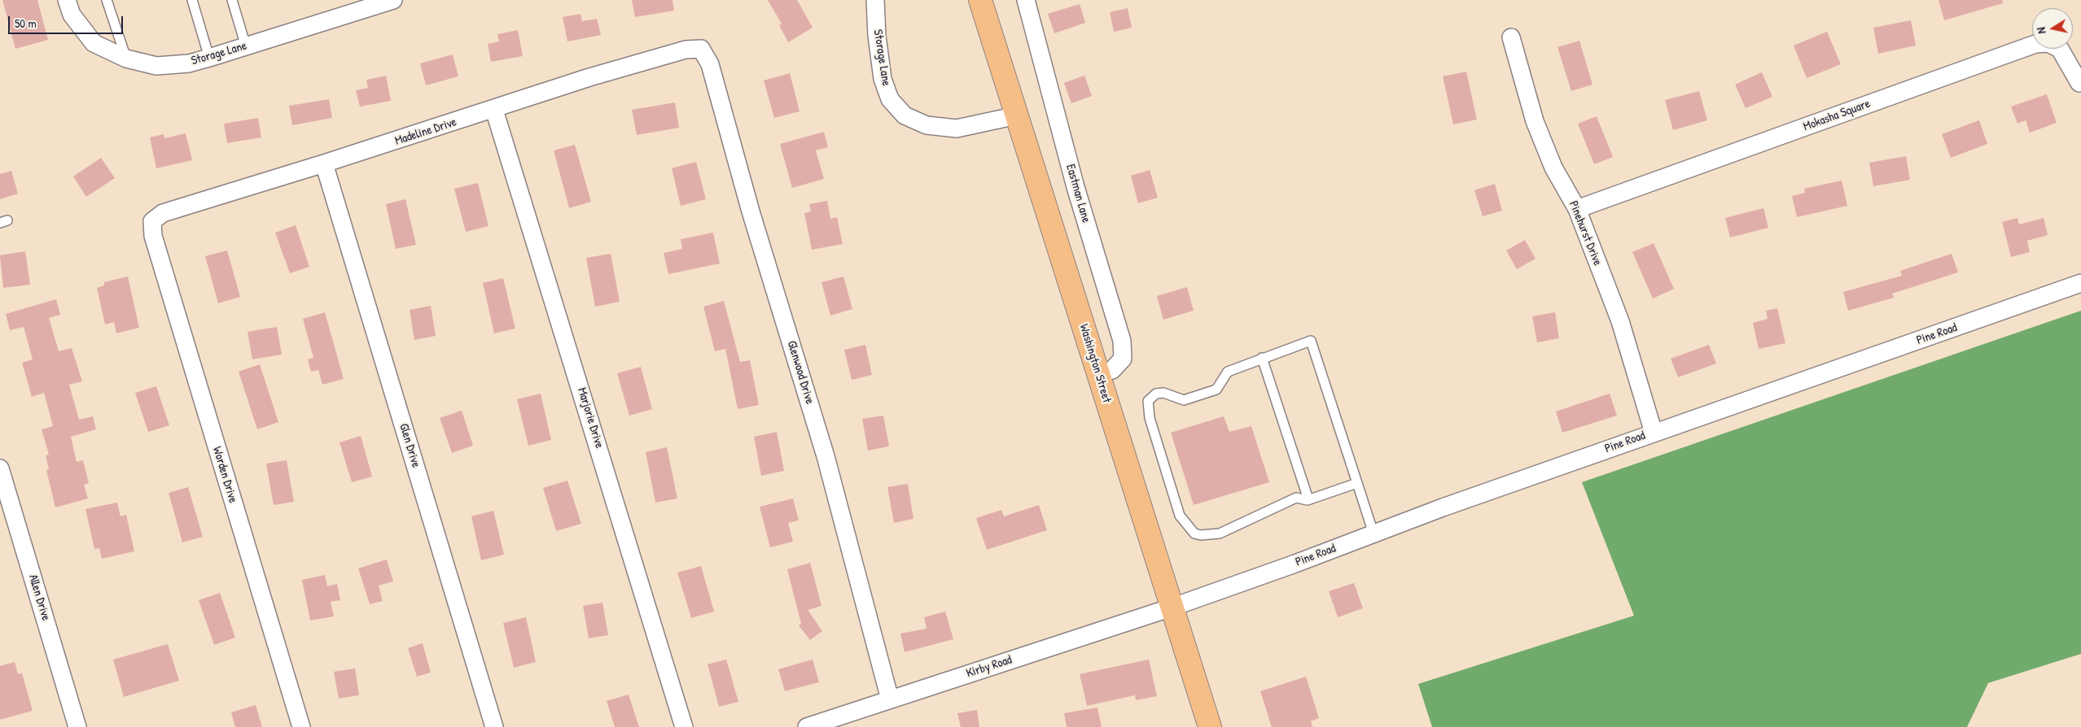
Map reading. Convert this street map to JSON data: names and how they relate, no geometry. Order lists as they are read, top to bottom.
{
  "streets": {
    "highway": ["Washington Street"],
    "street": [
      "Storage Lane",
      "Mokasha Square",
      "Madeline Drive",
      "Eastman Lane",
      "Pinehurst Drive",
      "Pine Road",
      "Glenwood Drive",
      "Marjorie Drive",
      "Glen Drive",
      "Worden Drive",
      "Allen Drive",
      "Kirby Road"
    ]
  },
  "crossings": [
    ["Storage Lane", "Washington Street"],
    ["Mokasha Square", "Pinehurst Drive"],
    ["Madeline Drive", "Glenwood Drive"],
    ["Madeline Drive", "Marjorie Drive"],
    ["Madeline Drive", "Glen Drive"],
    ["Madeline Drive", "Worden Drive"],
    ["Eastman Lane", "Washington Street"],
    ["Pinehurst Drive", "Pine Road"],
    ["Pine Road", "Washington Street"],
    ["Pine Road", "Kirby Road"],
    ["Washington Street", "Kirby Road"],
    ["Glenwood Drive", "Kirby Road"]
  ],
  "scale_bar": "50 m",
  "north": "left"
}
